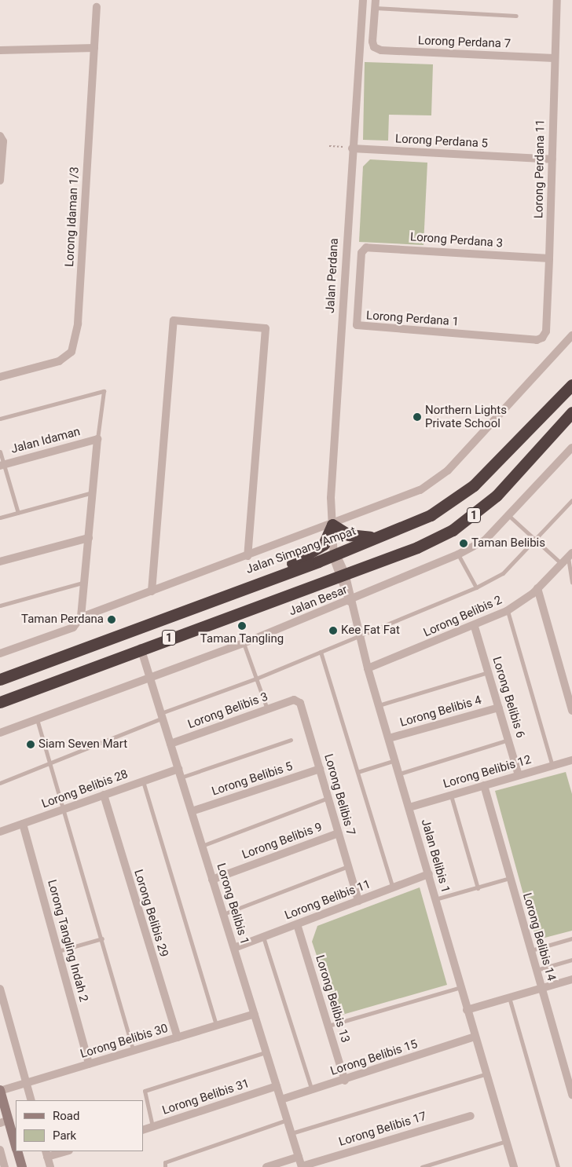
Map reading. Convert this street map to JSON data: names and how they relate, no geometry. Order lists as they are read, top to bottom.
{
  "streets": {
    "highway": ["1", "Jalan Simpang Ampat"],
    "street": [
      "Lorong Perdana 7",
      "Lorong Perdana 5",
      "Lorong Perdana 11",
      "Lorong Idaman 1/3",
      "Lorong Perdana 3",
      "Jalan Perdana",
      "Lorong Perdana 1",
      "Jalan Idaman",
      "Jalan Besar",
      "Lorong Belibis 2",
      "Lorong Belibis 6",
      "Lorong Belibis 3",
      "Lorong Belibis 4",
      "Lorong Belibis 12",
      "Lorong Belibis 5",
      "Lorong Belibis 28",
      "Lorong Belibis 7",
      "Lorong Belibis 9",
      "Jalan Belibis 1",
      "Lorong Belibis 11",
      "Lorong Belibis 1",
      "Lorong Belibis 29",
      "Lorong Belibis 14",
      "Lorong Tangling Indah 2",
      "Lorong Belibis 13",
      "Lorong Belibis 30",
      "Lorong Belibis 15",
      "Lorong Belibis 31",
      "Lorong Belibis 17"
    ]
  },
  "crossings": [
    ["Lorong Perdana 7", "Lorong Perdana 11"],
    ["Lorong Perdana 5", "Lorong Perdana 11"],
    ["Lorong Perdana 5", "Jalan Perdana"],
    ["Lorong Perdana 11", "Lorong Perdana 3"],
    ["Lorong Perdana 11", "Lorong Perdana 1"],
    ["Lorong Perdana 3", "Lorong Perdana 1"],
    ["Jalan Perdana", "Jalan Simpang Ampat"],
    ["Jalan Perdana", "Jalan Belibis 1"],
    ["1", "Jalan Belibis 1"],
    ["1", "Lorong Belibis 1"],
    ["Jalan Simpang Ampat", "Jalan Belibis 1"],
    ["Jalan Besar", "Jalan Belibis 1"],
    ["Jalan Besar", "Lorong Belibis 1"],
    ["Lorong Belibis 2", "Lorong Belibis 6"],
    ["Lorong Belibis 2", "Jalan Belibis 1"],
    ["Lorong Belibis 6", "Lorong Belibis 4"],
    ["Lorong Belibis 6", "Lorong Belibis 12"],
    ["Lorong Belibis 3", "Lorong Belibis 7"],
    ["Lorong Belibis 3", "Lorong Belibis 1"],
    ["Lorong Belibis 4", "Jalan Belibis 1"],
    ["Lorong Belibis 12", "Jalan Belibis 1"],
    ["Lorong Belibis 12", "Lorong Belibis 14"],
    ["Lorong Belibis 5", "Lorong Belibis 7"],
    ["Lorong Belibis 5", "Lorong Belibis 1"],
    ["Lorong Belibis 28", "Lorong Belibis 1"],
    ["Lorong Belibis 28", "Lorong Belibis 29"],
    ["Lorong Belibis 28", "Lorong Tangling Indah 2"],
    ["Lorong Belibis 7", "Lorong Belibis 9"],
    ["Lorong Belibis 7", "Lorong Belibis 11"],
    ["Lorong Belibis 9", "Lorong Belibis 1"],
    ["Jalan Belibis 1", "Lorong Belibis 11"],
    ["Jalan Belibis 1", "Lorong Belibis 15"],
    ["Lorong Belibis 11", "Lorong Belibis 1"],
    ["Lorong Belibis 11", "Lorong Belibis 13"],
    ["Lorong Belibis 1", "Lorong Belibis 30"],
    ["Lorong Belibis 1", "Lorong Belibis 15"],
    ["Lorong Belibis 1", "Lorong Belibis 31"],
    ["Lorong Belibis 1", "Lorong Belibis 17"],
    ["Lorong Belibis 29", "Lorong Belibis 30"],
    ["Lorong Tangling Indah 2", "Lorong Belibis 30"],
    ["Lorong Belibis 13", "Lorong Belibis 15"]
  ],
  "places": [
    "Northern Lights Private School",
    "Taman Belibis",
    "Taman Perdana",
    "Taman Tangling",
    "Kee Fat Fat",
    "Siam Seven Mart"
  ],
  "legend": ["Road", "Park"]
}
